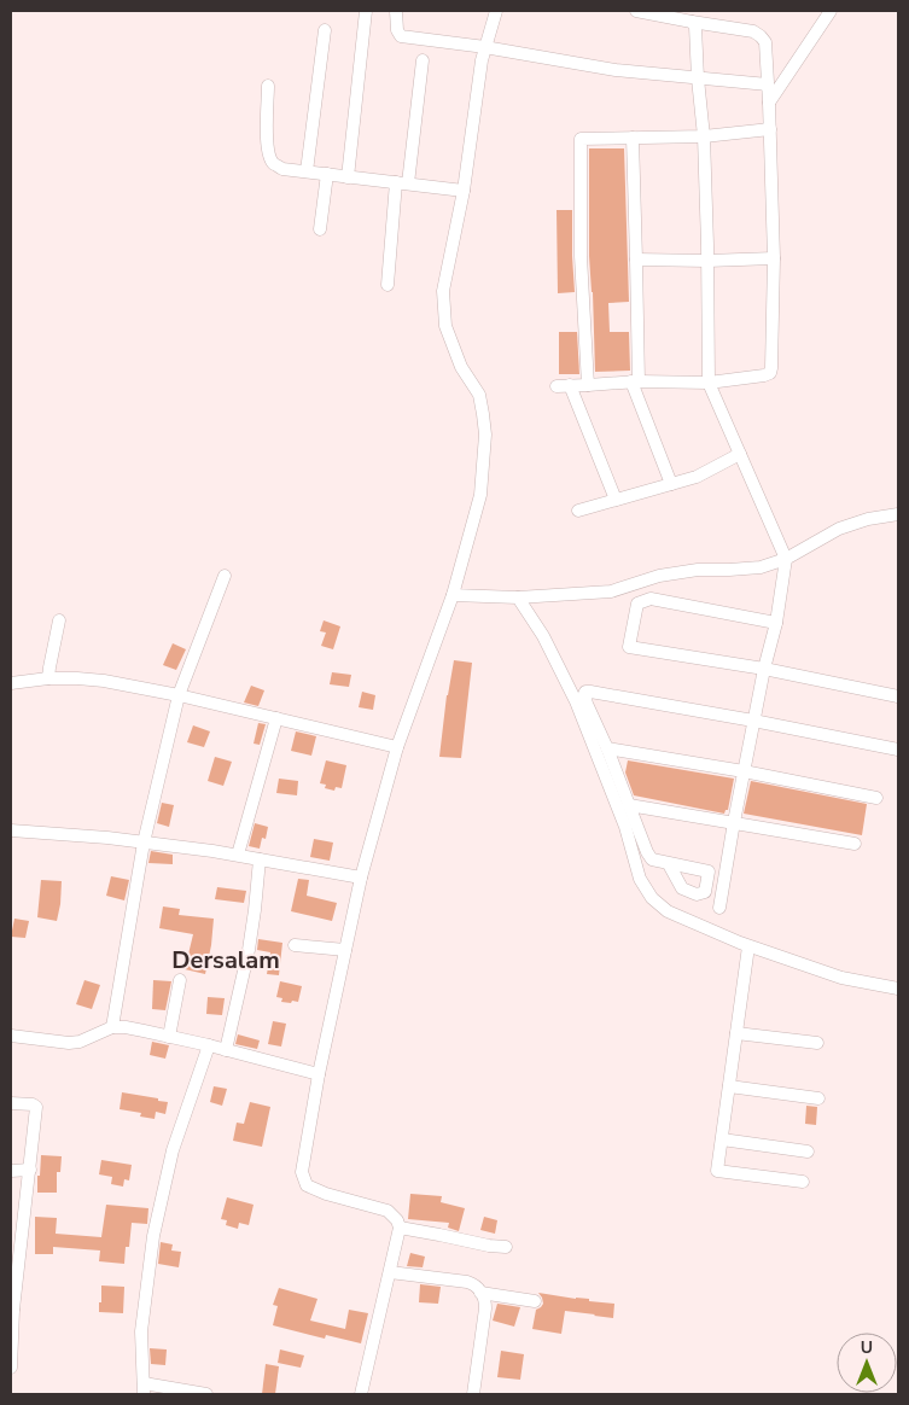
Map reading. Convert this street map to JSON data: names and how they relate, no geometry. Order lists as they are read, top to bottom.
{
  "districts": ["Dersalam"],
  "north": "top"
}
